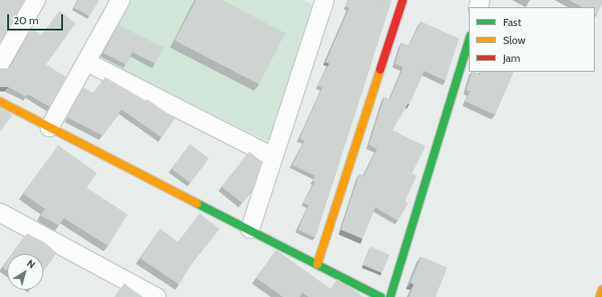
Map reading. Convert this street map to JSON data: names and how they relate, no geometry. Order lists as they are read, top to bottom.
{
  "legend": ["Fast", "Slow", "Jam"],
  "scale_bar": "20 m",
  "north": "top right"
}
